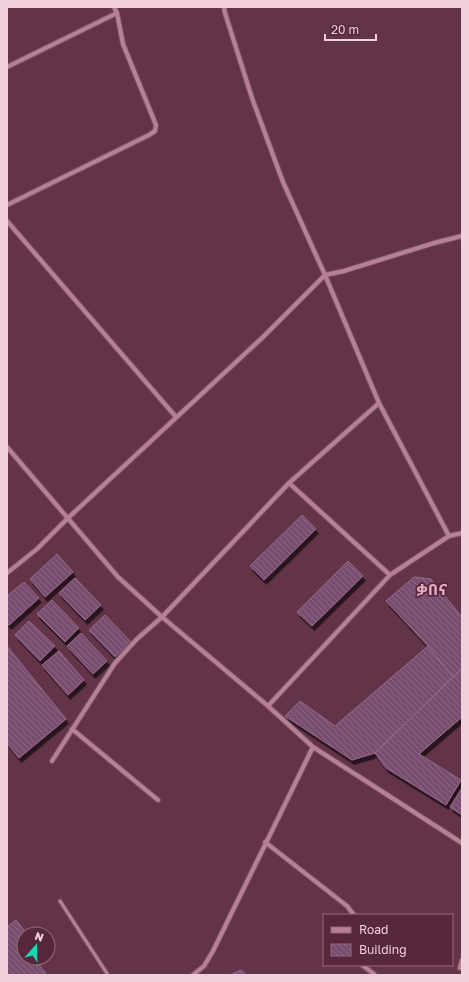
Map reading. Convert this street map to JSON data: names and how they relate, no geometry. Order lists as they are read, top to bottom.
{
  "districts": ["ቃበና"],
  "legend": ["Road", "Building"],
  "scale_bar": "20 m",
  "north": "top"
}
